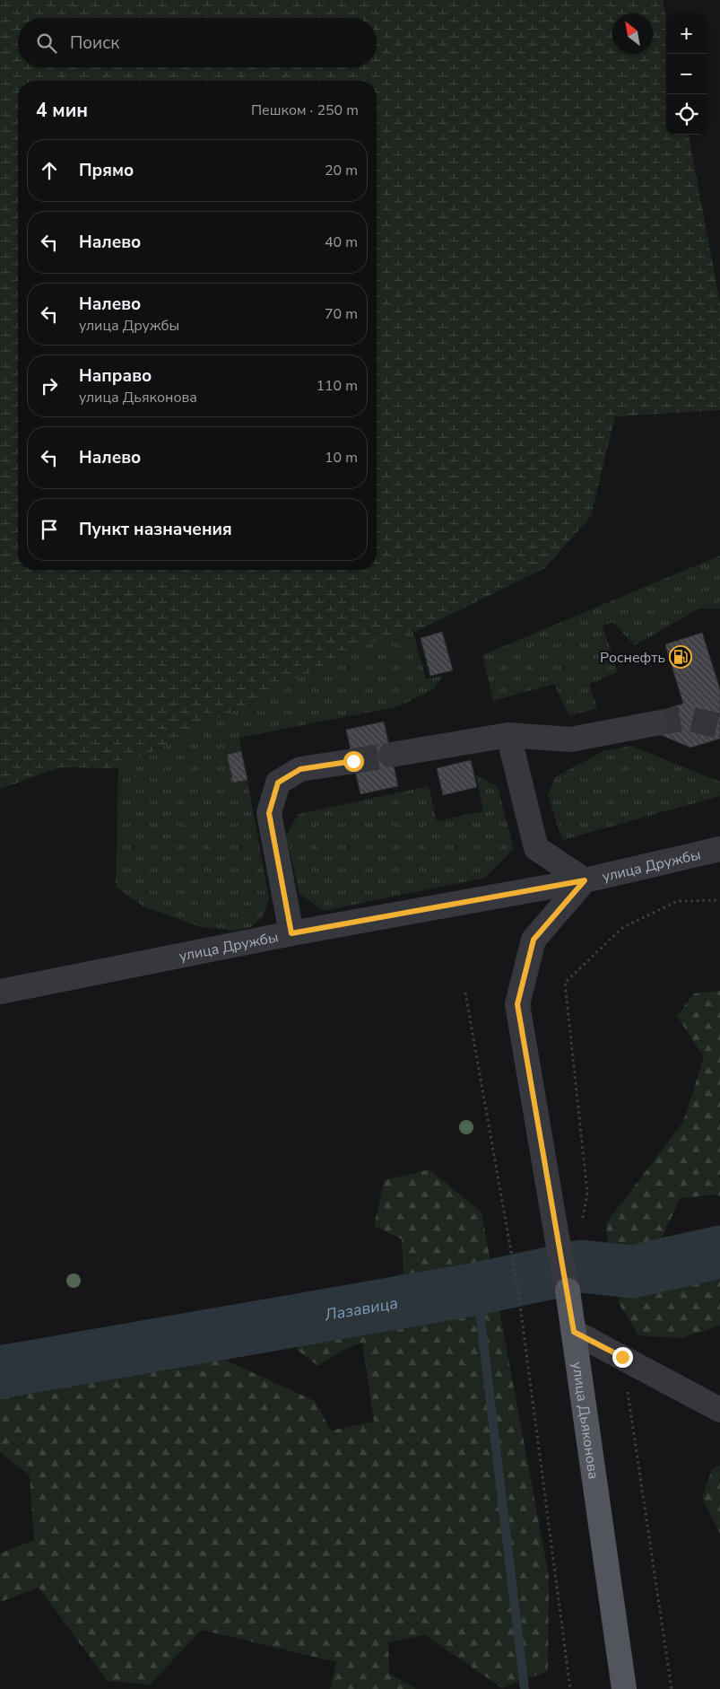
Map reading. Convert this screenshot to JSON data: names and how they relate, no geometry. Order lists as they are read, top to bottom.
{
  "streets": {
    "main road": ["улица Дьяконова"],
    "street": ["улица Дружбы"]
  },
  "crossings": [
    ["улица Дружбы", "улица Дьяконова"]
  ],
  "water": ["Лазавица"],
  "places": {
    "fuel station": ["Роснефть"]
  },
  "north": "top left",
  "page": {
    "map_buttons": ["+", "−"],
    "search": "Поиск",
    "heading": ["4 мин", "Пешком · 250 m"],
    "list": [
      ["Прямо", "20 m"],
      ["Налево", "40 m"],
      ["Налево", "улица Дружбы", "70 m"],
      ["Направо", "улица Дьяконова", "110 m"],
      ["Налево", "10 m"],
      "Пункт назначения"
    ]
  }
}
